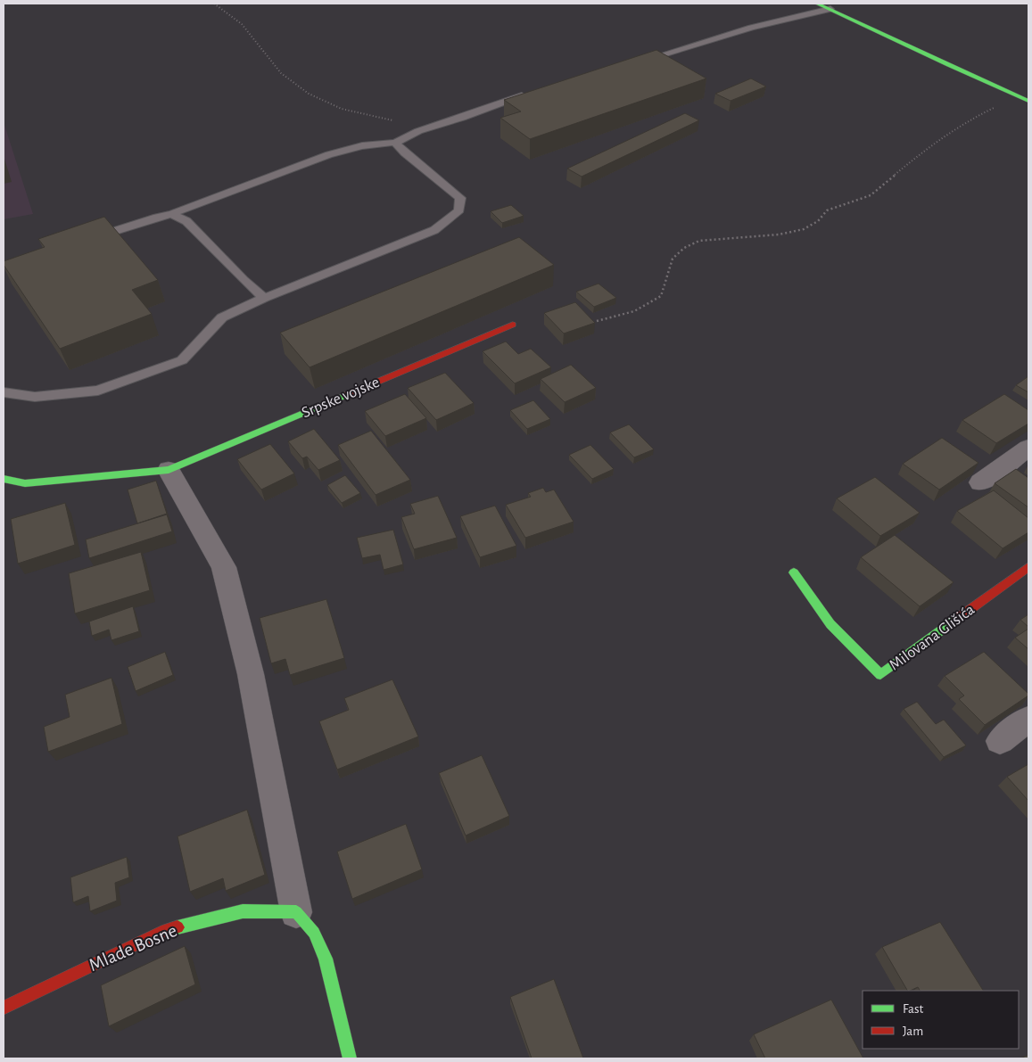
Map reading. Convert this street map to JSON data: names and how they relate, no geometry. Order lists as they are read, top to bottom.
{
  "streets": {
    "street": ["Srpske vojske", "Milovana Glišića", "Mlade Bosne"]
  },
  "legend": ["Fast", "Jam"]
}
